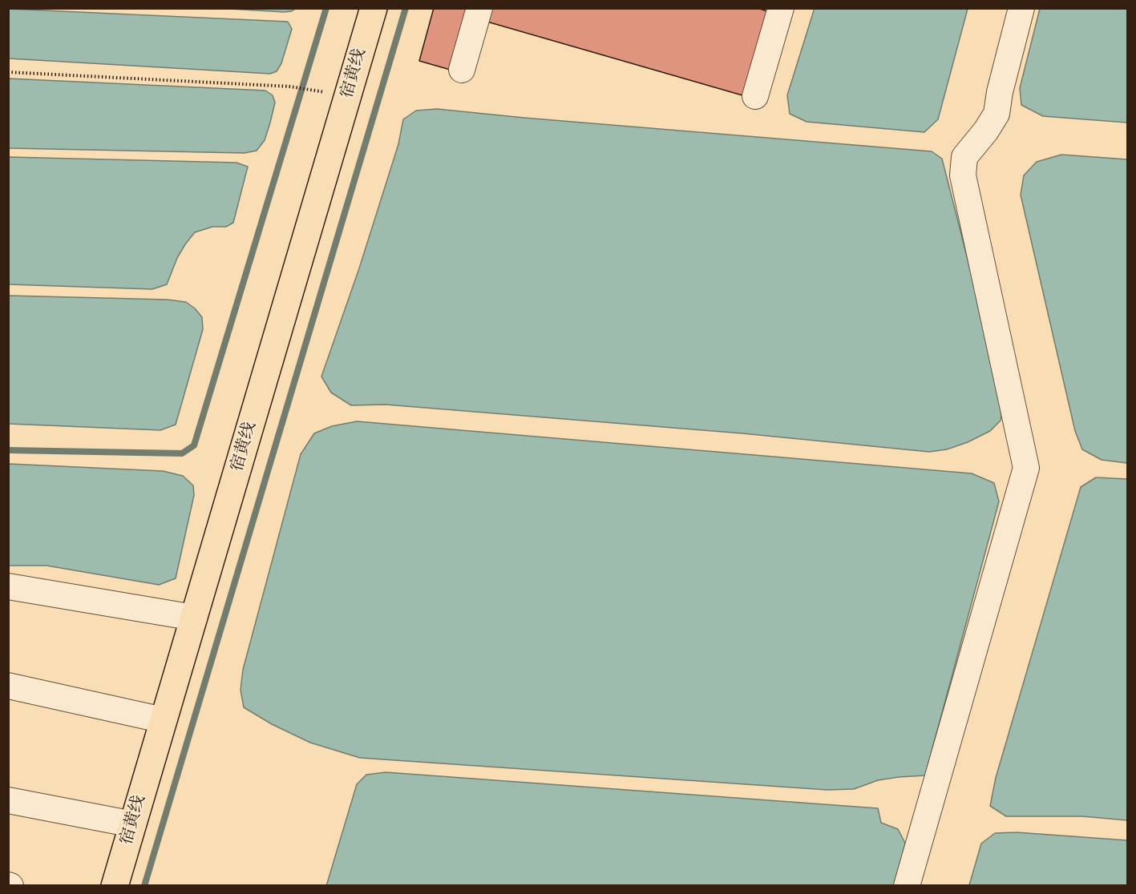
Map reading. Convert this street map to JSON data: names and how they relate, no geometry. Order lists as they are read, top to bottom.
{
  "streets": {
    "main road": ["宿黄线"]
  }
}
